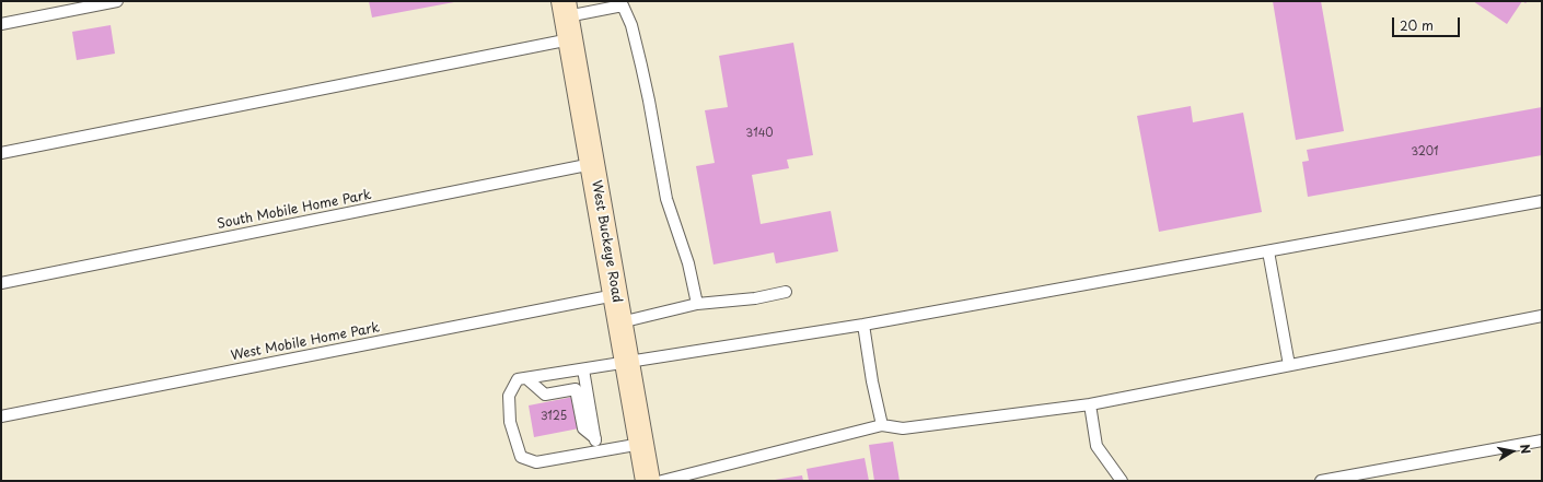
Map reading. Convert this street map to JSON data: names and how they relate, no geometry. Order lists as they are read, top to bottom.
{
  "streets": {
    "main road": ["West Buckeye Road"],
    "lane": ["South Mobile Home Park", "West Mobile Home Park"]
  },
  "crossings": [
    ["South Mobile Home Park", "West Buckeye Road"],
    ["West Buckeye Road", "West Mobile Home Park"]
  ],
  "house_numbers": ["3140", "3201", "3125"],
  "scale_bar": "20 m",
  "north": "right"
}
